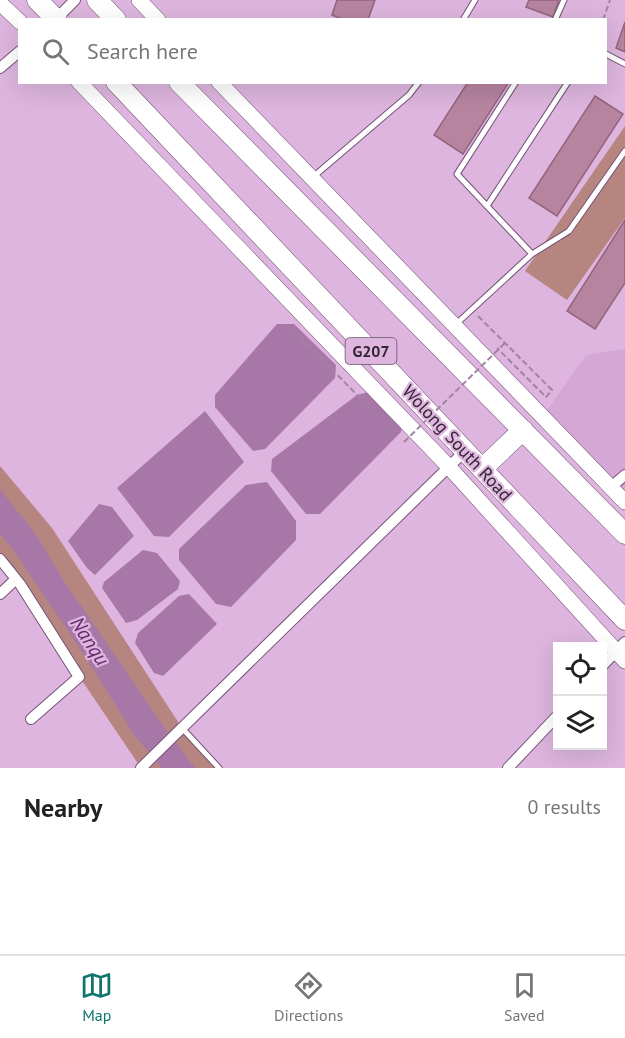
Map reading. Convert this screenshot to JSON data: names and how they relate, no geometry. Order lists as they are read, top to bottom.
{
  "streets": {
    "highway": ["G207", "Wolong South Road"]
  },
  "water": ["Nanqu"],
  "page": {
    "search": "Search here",
    "heading": ["Nearby", "0 results"],
    "nav": ["Map", "Directions", "Saved"]
  }
}
